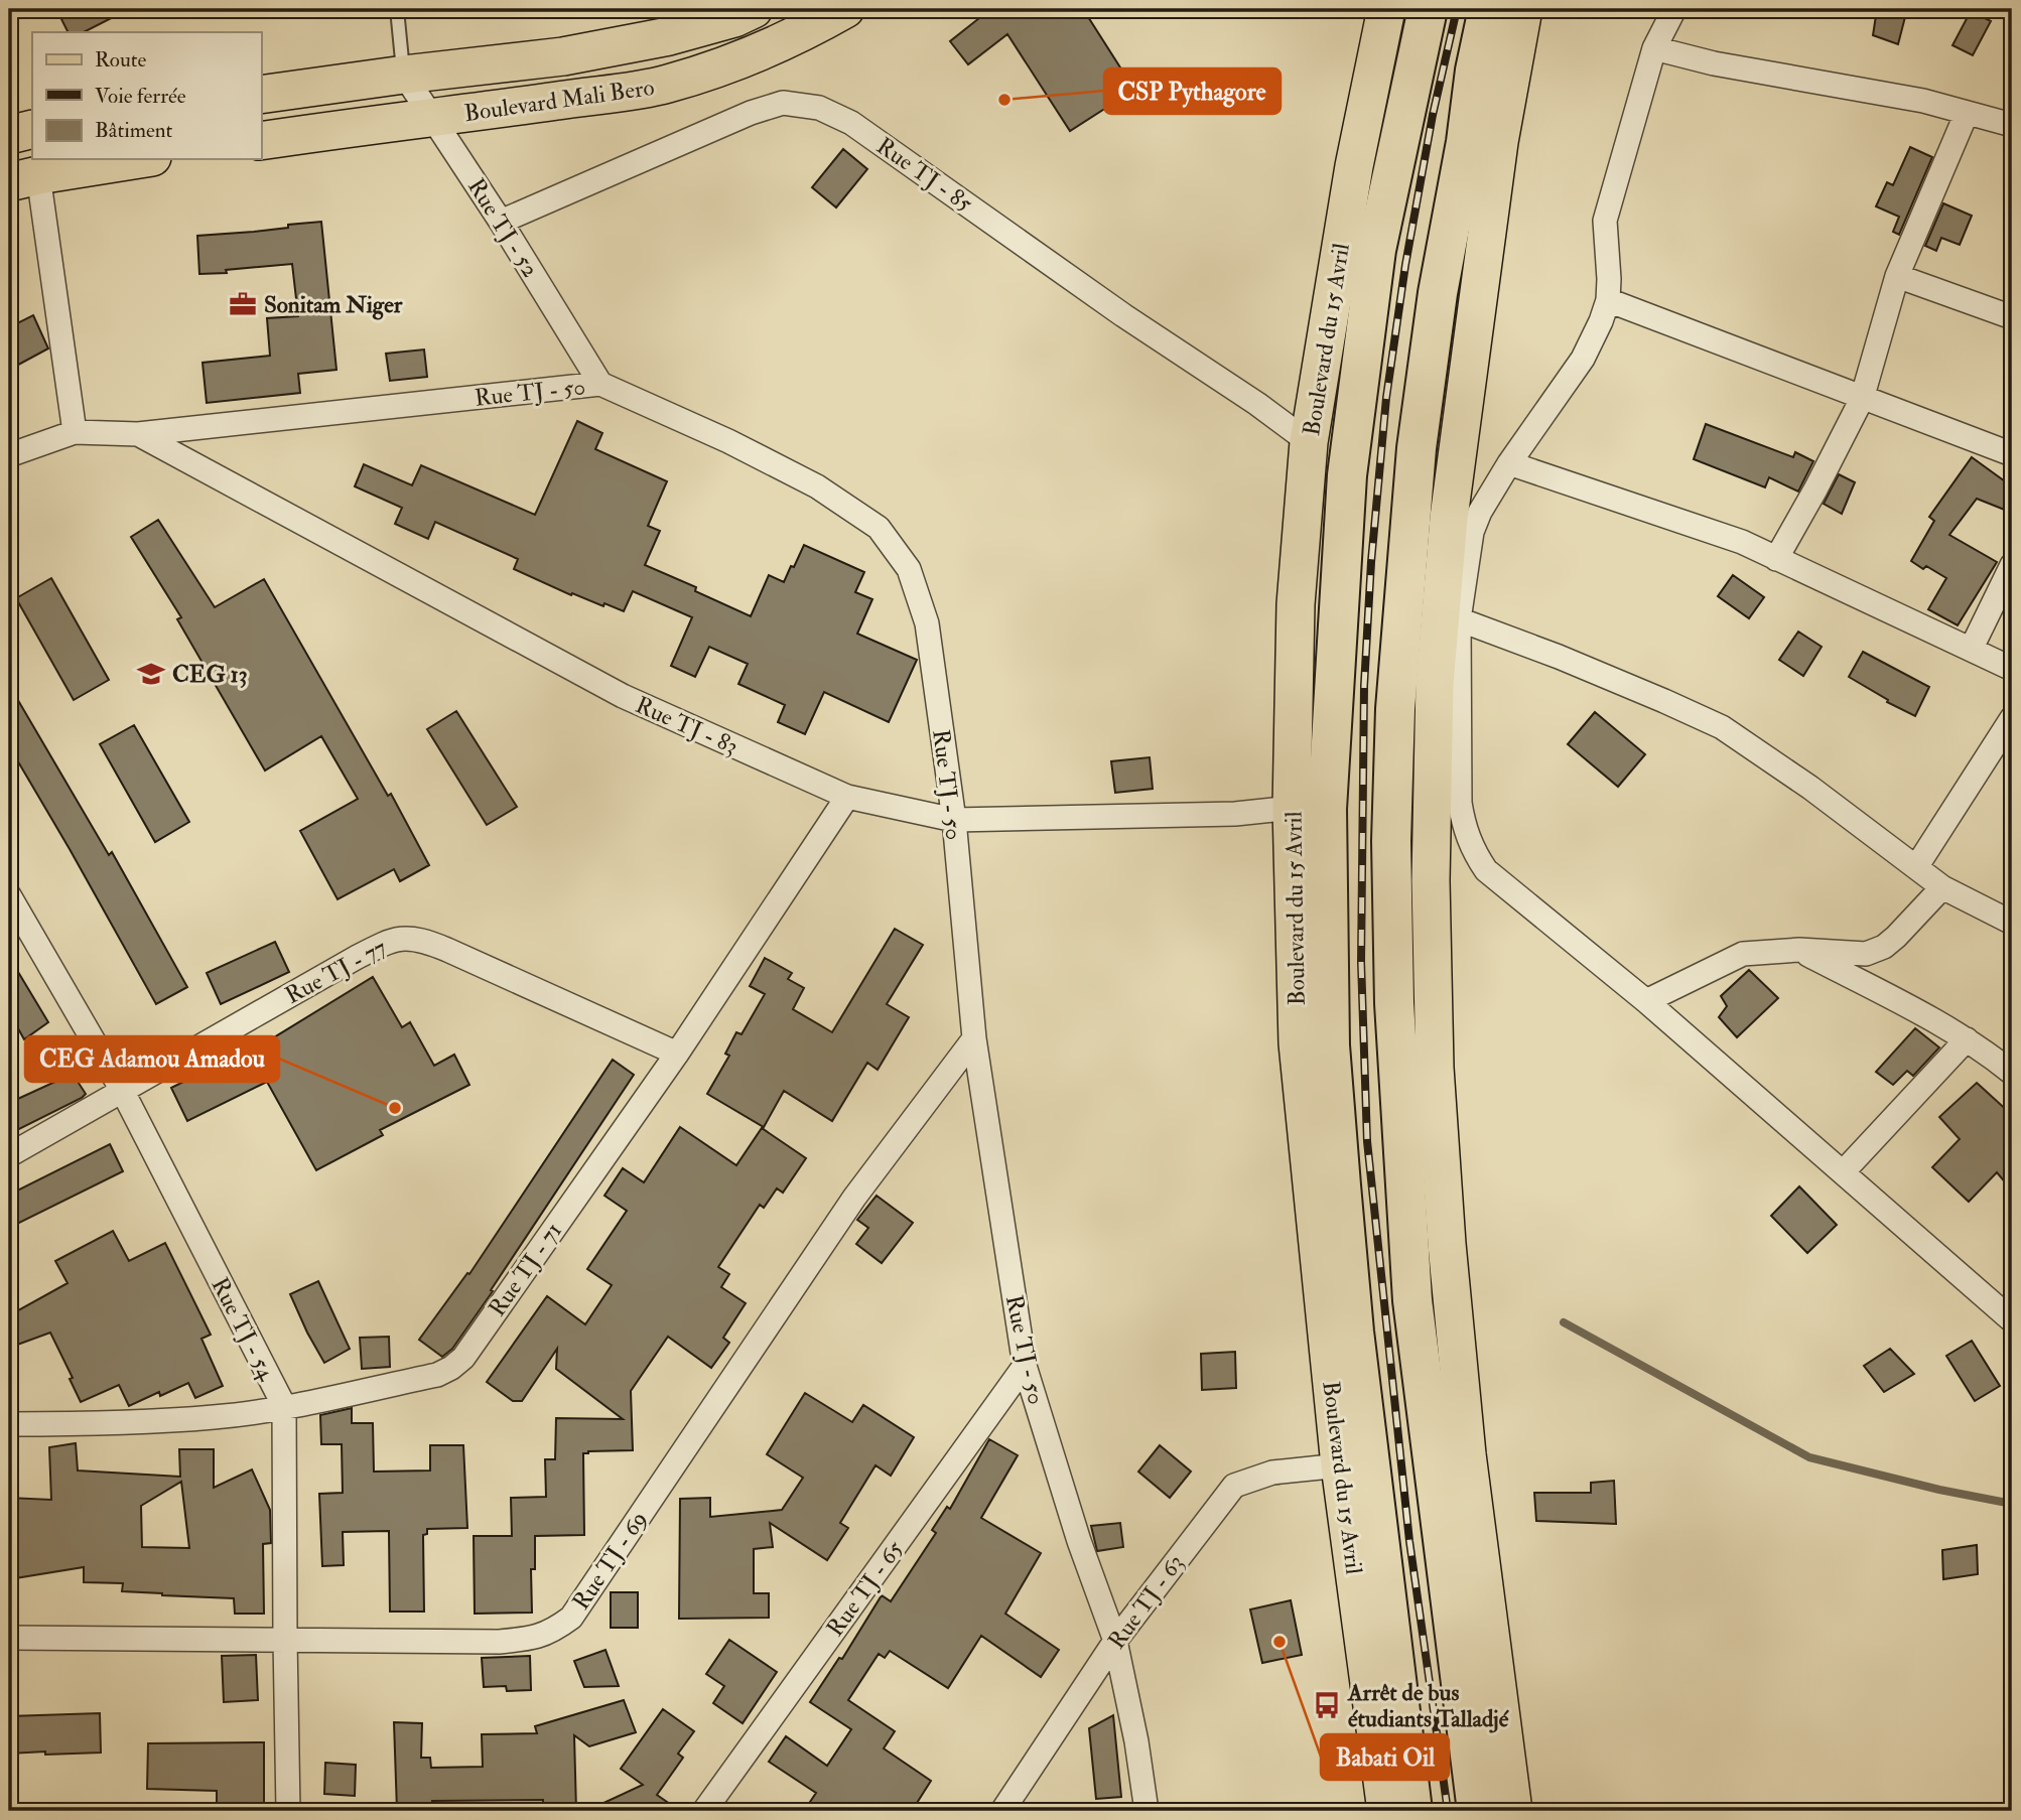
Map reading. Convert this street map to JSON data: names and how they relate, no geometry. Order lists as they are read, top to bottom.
{
  "streets": {
    "highway": ["Boulevard du 15 Avril"],
    "main road": ["Boulevard Mali Bero"],
    "street": [
      "Rue TJ - 85",
      "Rue TJ - 52",
      "Rue TJ - 50",
      "Rue TJ - 83",
      "Rue TJ - 77",
      "Rue TJ - 71",
      "Rue TJ - 54",
      "Rue TJ - 69",
      "Rue TJ - 65",
      "Rue TJ - 63"
    ]
  },
  "crossings": [
    ["Boulevard Mali Bero", "Rue TJ - 52"],
    ["Rue TJ - 85", "Rue TJ - 52"],
    ["Rue TJ - 85", "Boulevard du 15 Avril"],
    ["Rue TJ - 52", "Rue TJ - 50"],
    ["Boulevard du 15 Avril", "Rue TJ - 83"],
    ["Boulevard du 15 Avril", "Rue TJ - 63"],
    ["Rue TJ - 50", "Rue TJ - 83"],
    ["Rue TJ - 50", "Rue TJ - 69"],
    ["Rue TJ - 50", "Rue TJ - 65"],
    ["Rue TJ - 50", "Rue TJ - 63"],
    ["Rue TJ - 83", "Rue TJ - 71"],
    ["Rue TJ - 77", "Rue TJ - 71"],
    ["Rue TJ - 77", "Rue TJ - 54"],
    ["Rue TJ - 71", "Rue TJ - 54"],
    ["Rue TJ - 54", "Rue TJ - 69"]
  ],
  "places": {
    "other": ["CSP Pythagore", "CEG Adamou Amadou", "Babati Oil"],
    "office": ["Sonitam Niger"],
    "school or university": ["CEG 13"],
    "bus stop": ["Arrêt de bus étudiants Talladjé"]
  },
  "legend": ["Route", "Voie ferrée", "Bâtiment"]
}
